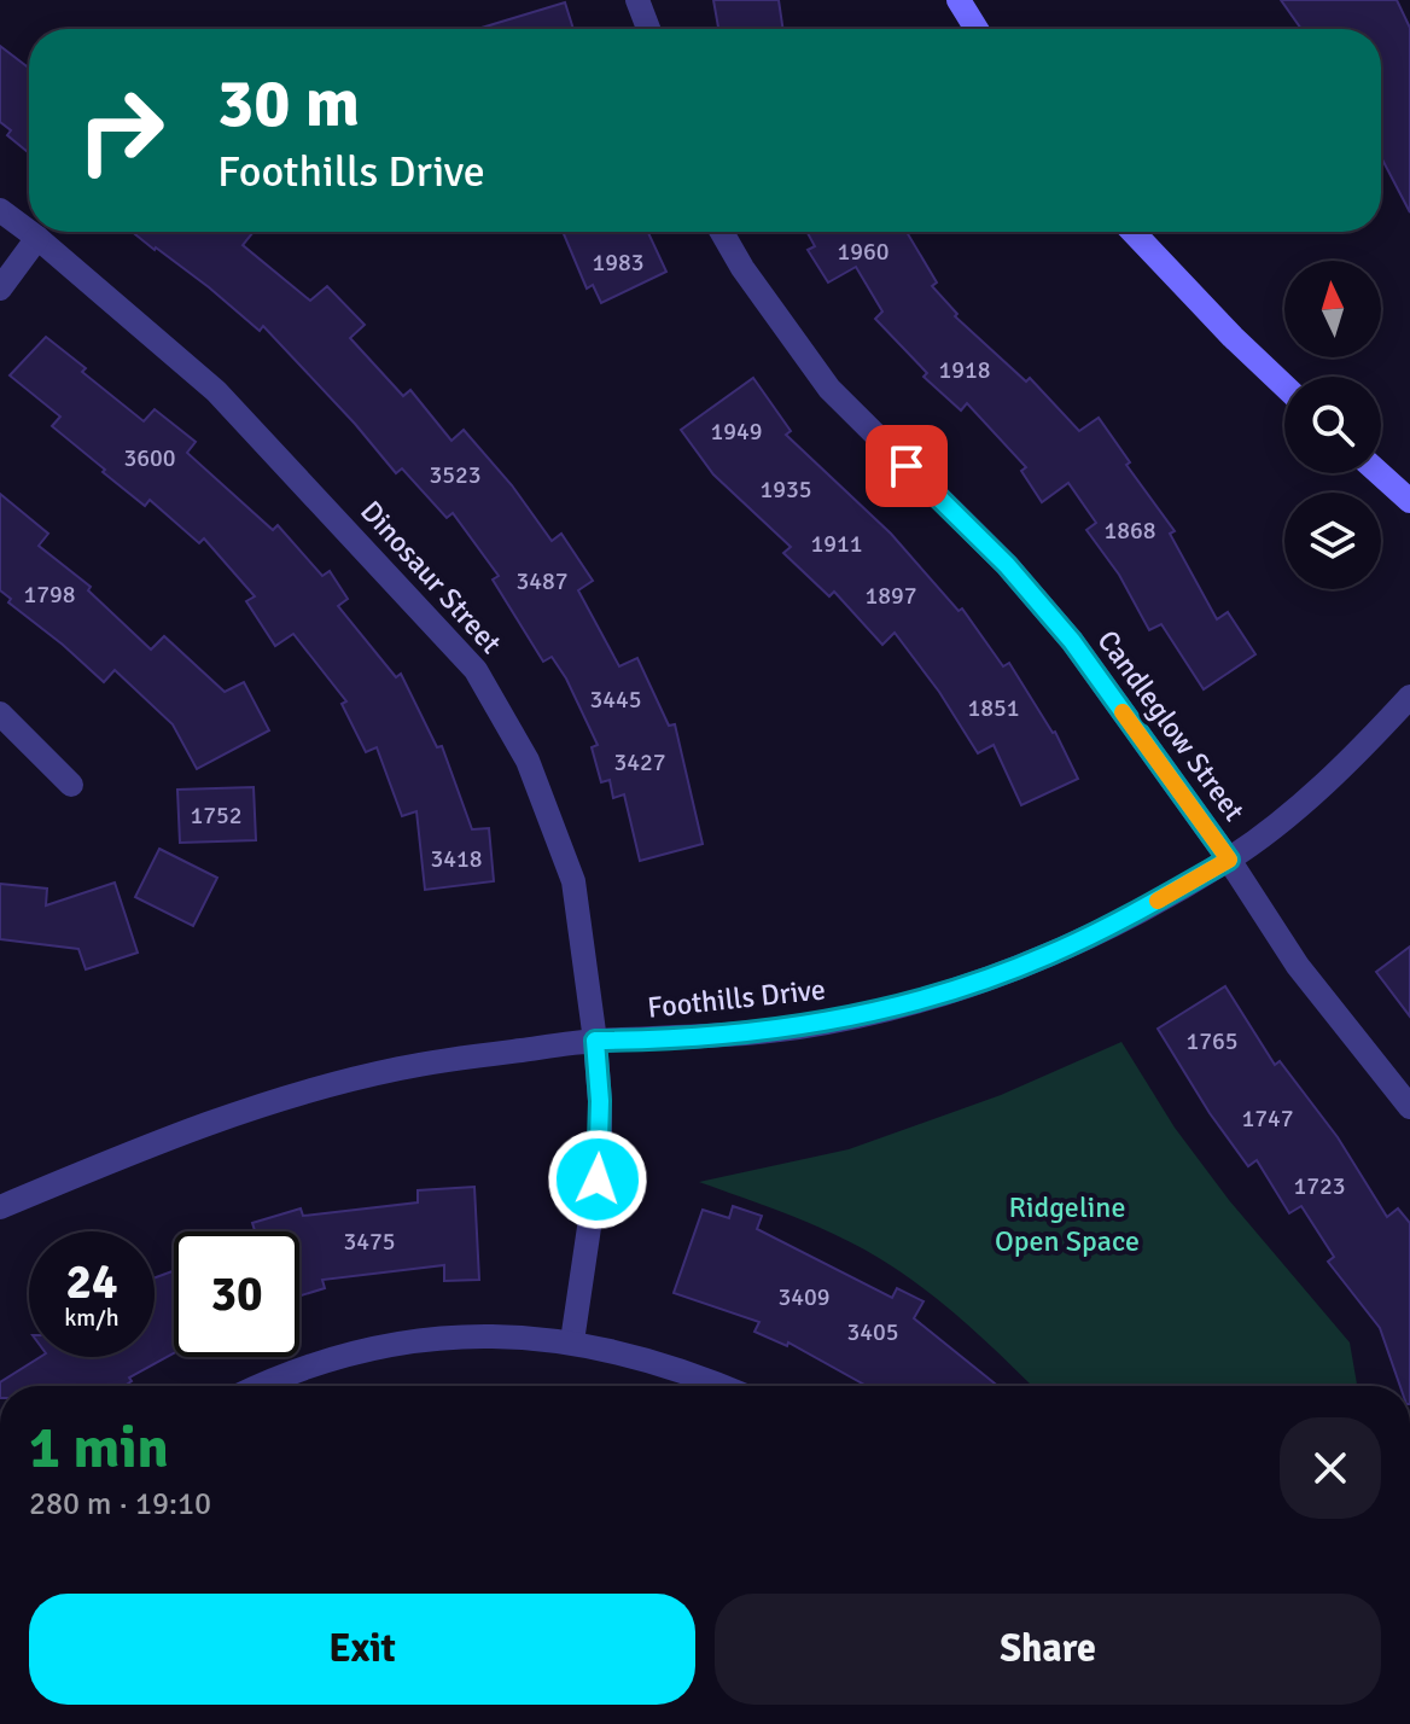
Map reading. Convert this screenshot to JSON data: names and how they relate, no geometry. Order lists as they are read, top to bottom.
{
  "streets": {
    "street": ["Dinosaur Street", "Candleglow Street", "Foothills Drive"]
  },
  "crossings": [
    ["Dinosaur Street", "Foothills Drive"],
    ["Candleglow Street", "Foothills Drive"]
  ],
  "parks": ["Ridgeline Open Space"],
  "house_numbers": [
    "1960",
    "1983",
    "1918",
    "1949",
    "3600",
    "3523",
    "1935",
    "1868",
    "1911",
    "3487",
    "1798",
    "1897",
    "3445",
    "1851",
    "3427",
    "1752",
    "3418",
    "1765",
    "1747",
    "1723",
    "3475",
    "3409",
    "3405"
  ],
  "north": "top",
  "page": {
    "turn": ["30 m", "Foothills Drive"],
    "speed": "24 km/h",
    "limit": "30",
    "heading": ["1 min", "280 m · 19:10"],
    "buttons": ["Exit", "Share"]
  }
}
